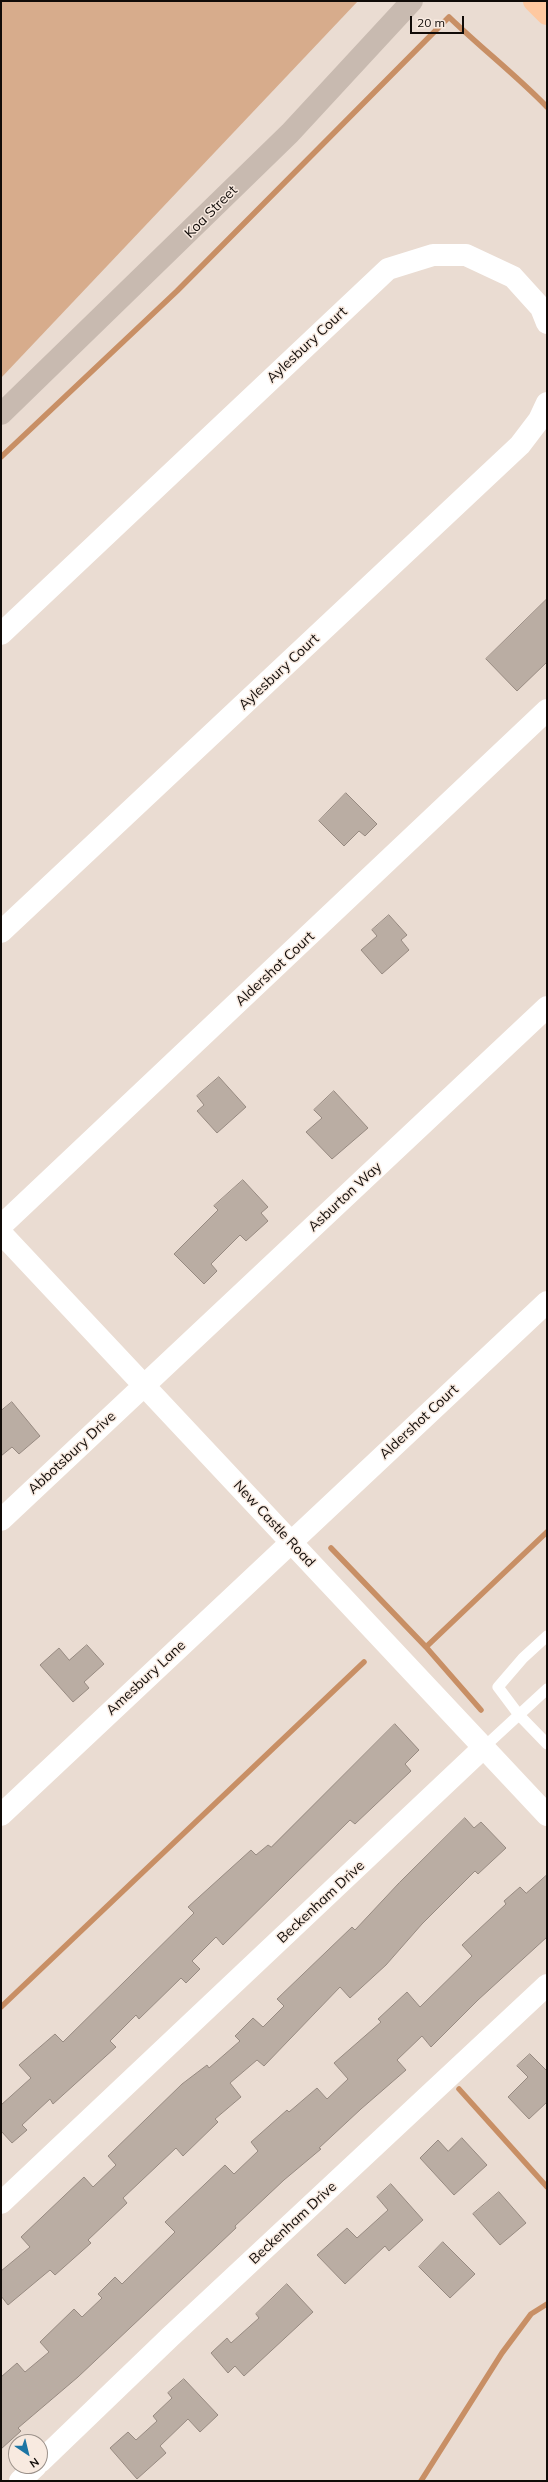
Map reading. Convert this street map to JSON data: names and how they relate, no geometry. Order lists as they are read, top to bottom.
{
  "streets": {
    "main road": ["Koa Street"],
    "street": [
      "Aylesbury Court",
      "Aldershot Court",
      "Asburton Way",
      "Abbotsbury Drive",
      "New Castle Road",
      "Amesbury Lane",
      "Beckenham Drive"
    ]
  },
  "crossings": [
    ["Aldershot Court", "New Castle Road"],
    ["Aldershot Court", "Amesbury Lane"],
    ["Asburton Way", "Abbotsbury Drive"],
    ["Asburton Way", "New Castle Road"],
    ["Abbotsbury Drive", "New Castle Road"],
    ["New Castle Road", "Amesbury Lane"],
    ["New Castle Road", "Beckenham Drive"]
  ],
  "scale_bar": "20 m",
  "north": "bottom right"
}
